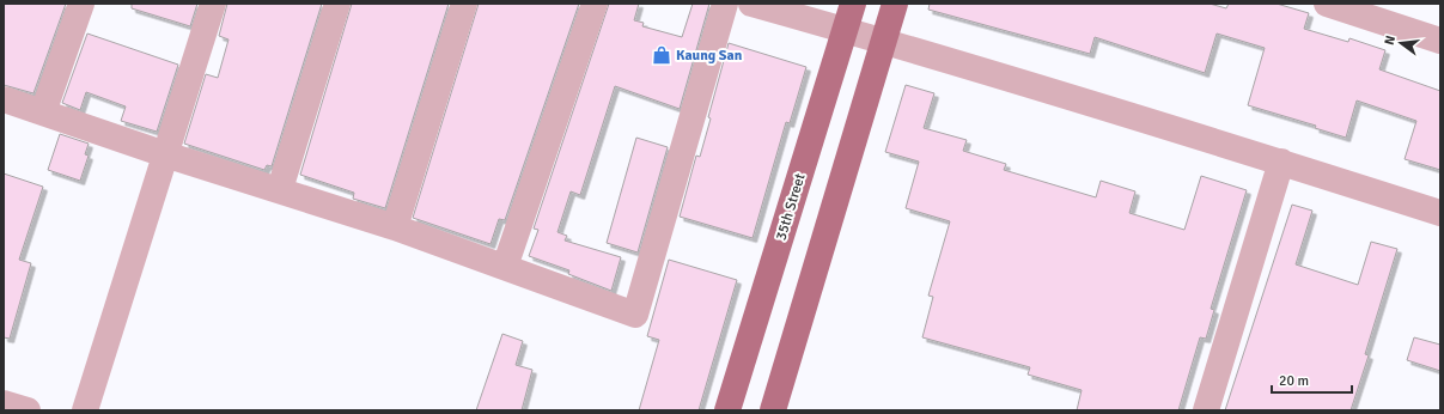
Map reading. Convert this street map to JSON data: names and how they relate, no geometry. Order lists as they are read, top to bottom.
{
  "streets": {
    "main road": ["35th Street"]
  },
  "places": {
    "shop": ["Kaung San"]
  },
  "scale_bar": "20 m",
  "north": "left"
}
